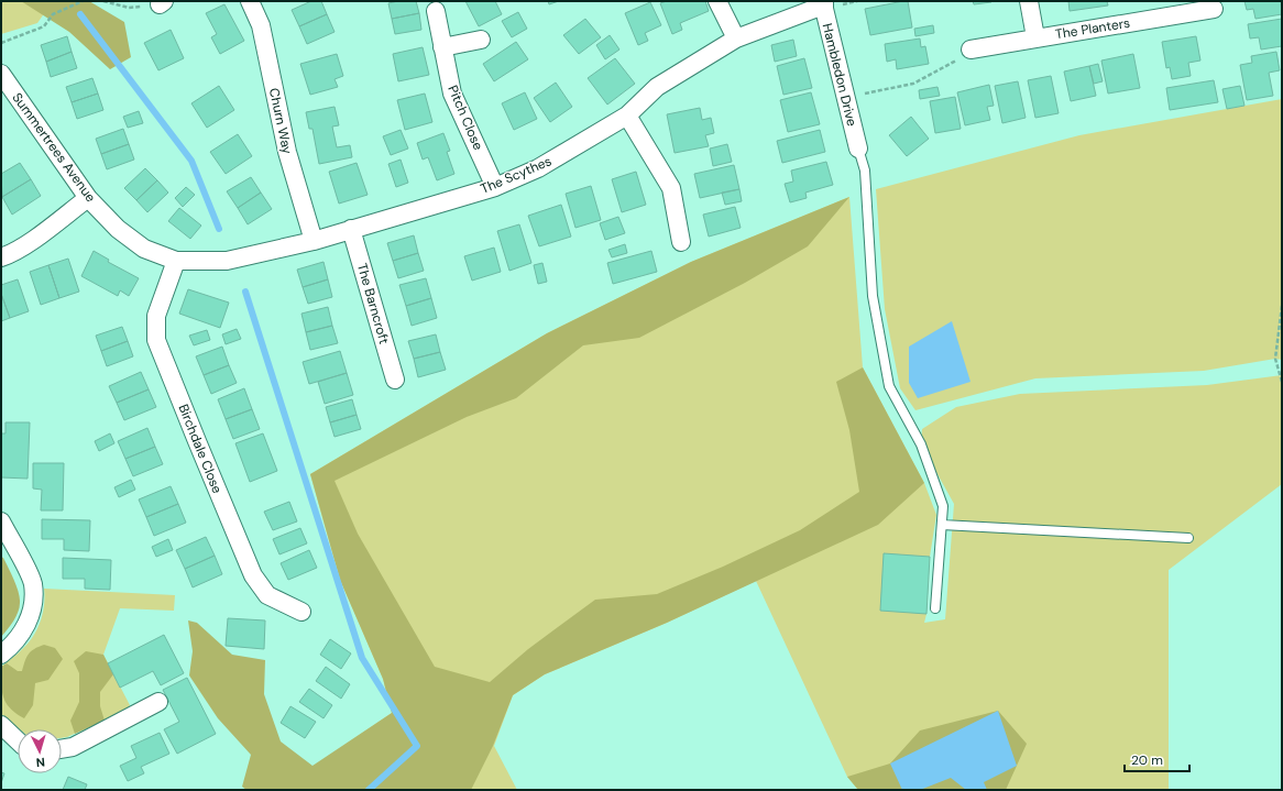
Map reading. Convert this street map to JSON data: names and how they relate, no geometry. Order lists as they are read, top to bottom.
{
  "streets": {
    "street": [
      "The Planters",
      "Hambledon Drive",
      "Pitch Close",
      "Churn Way",
      "Summertrees Avenue",
      "The Scythes",
      "The Barncroft",
      "Birchdale Close"
    ]
  },
  "crossings": [
    ["Hambledon Drive", "The Scythes"],
    ["Pitch Close", "The Scythes"],
    ["Churn Way", "The Scythes"],
    ["Summertrees Avenue", "The Scythes"],
    ["Summertrees Avenue", "Birchdale Close"],
    ["The Scythes", "The Barncroft"],
    ["The Scythes", "Birchdale Close"]
  ],
  "scale_bar": "20 m",
  "north": "bottom"
}
